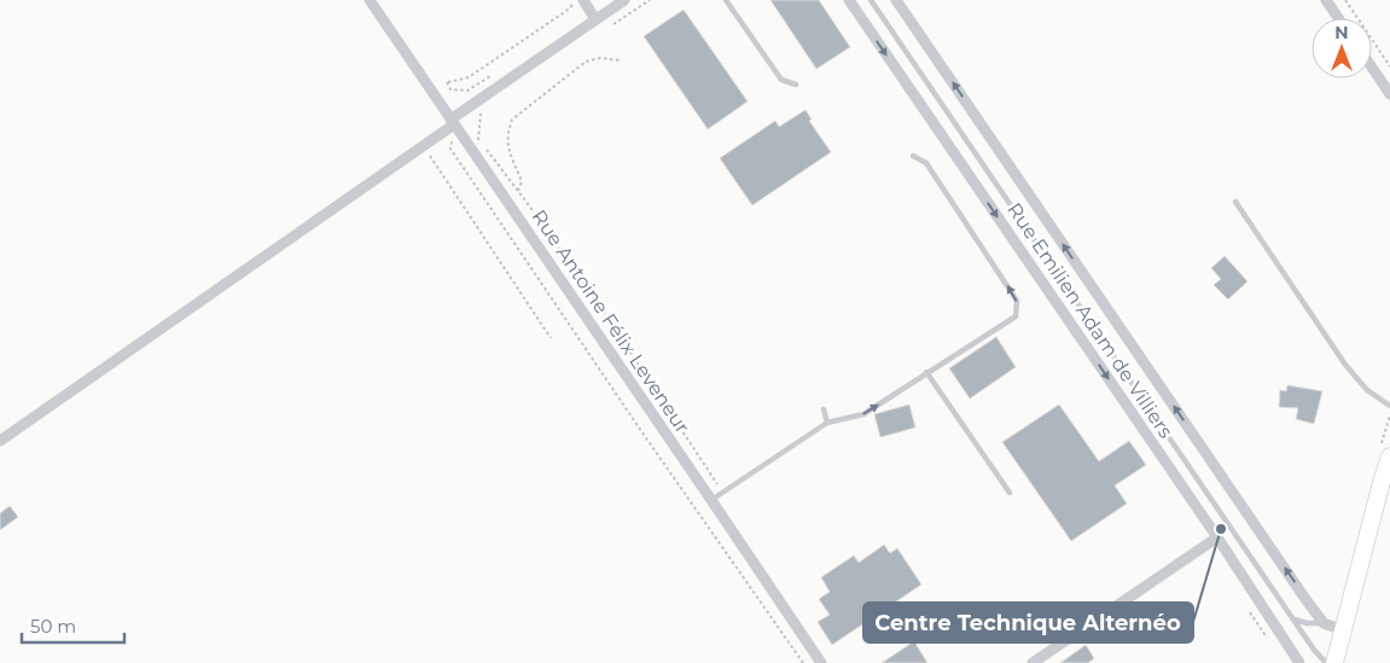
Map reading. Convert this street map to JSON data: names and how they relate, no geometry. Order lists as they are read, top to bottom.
{
  "streets": {
    "street": ["Rue Emilien Adam de Villiers", "Rue Antoine Félix Leveneur"]
  },
  "places": ["Centre Technique Alternéo"],
  "scale_bar": "50 m",
  "north": "top"
}
